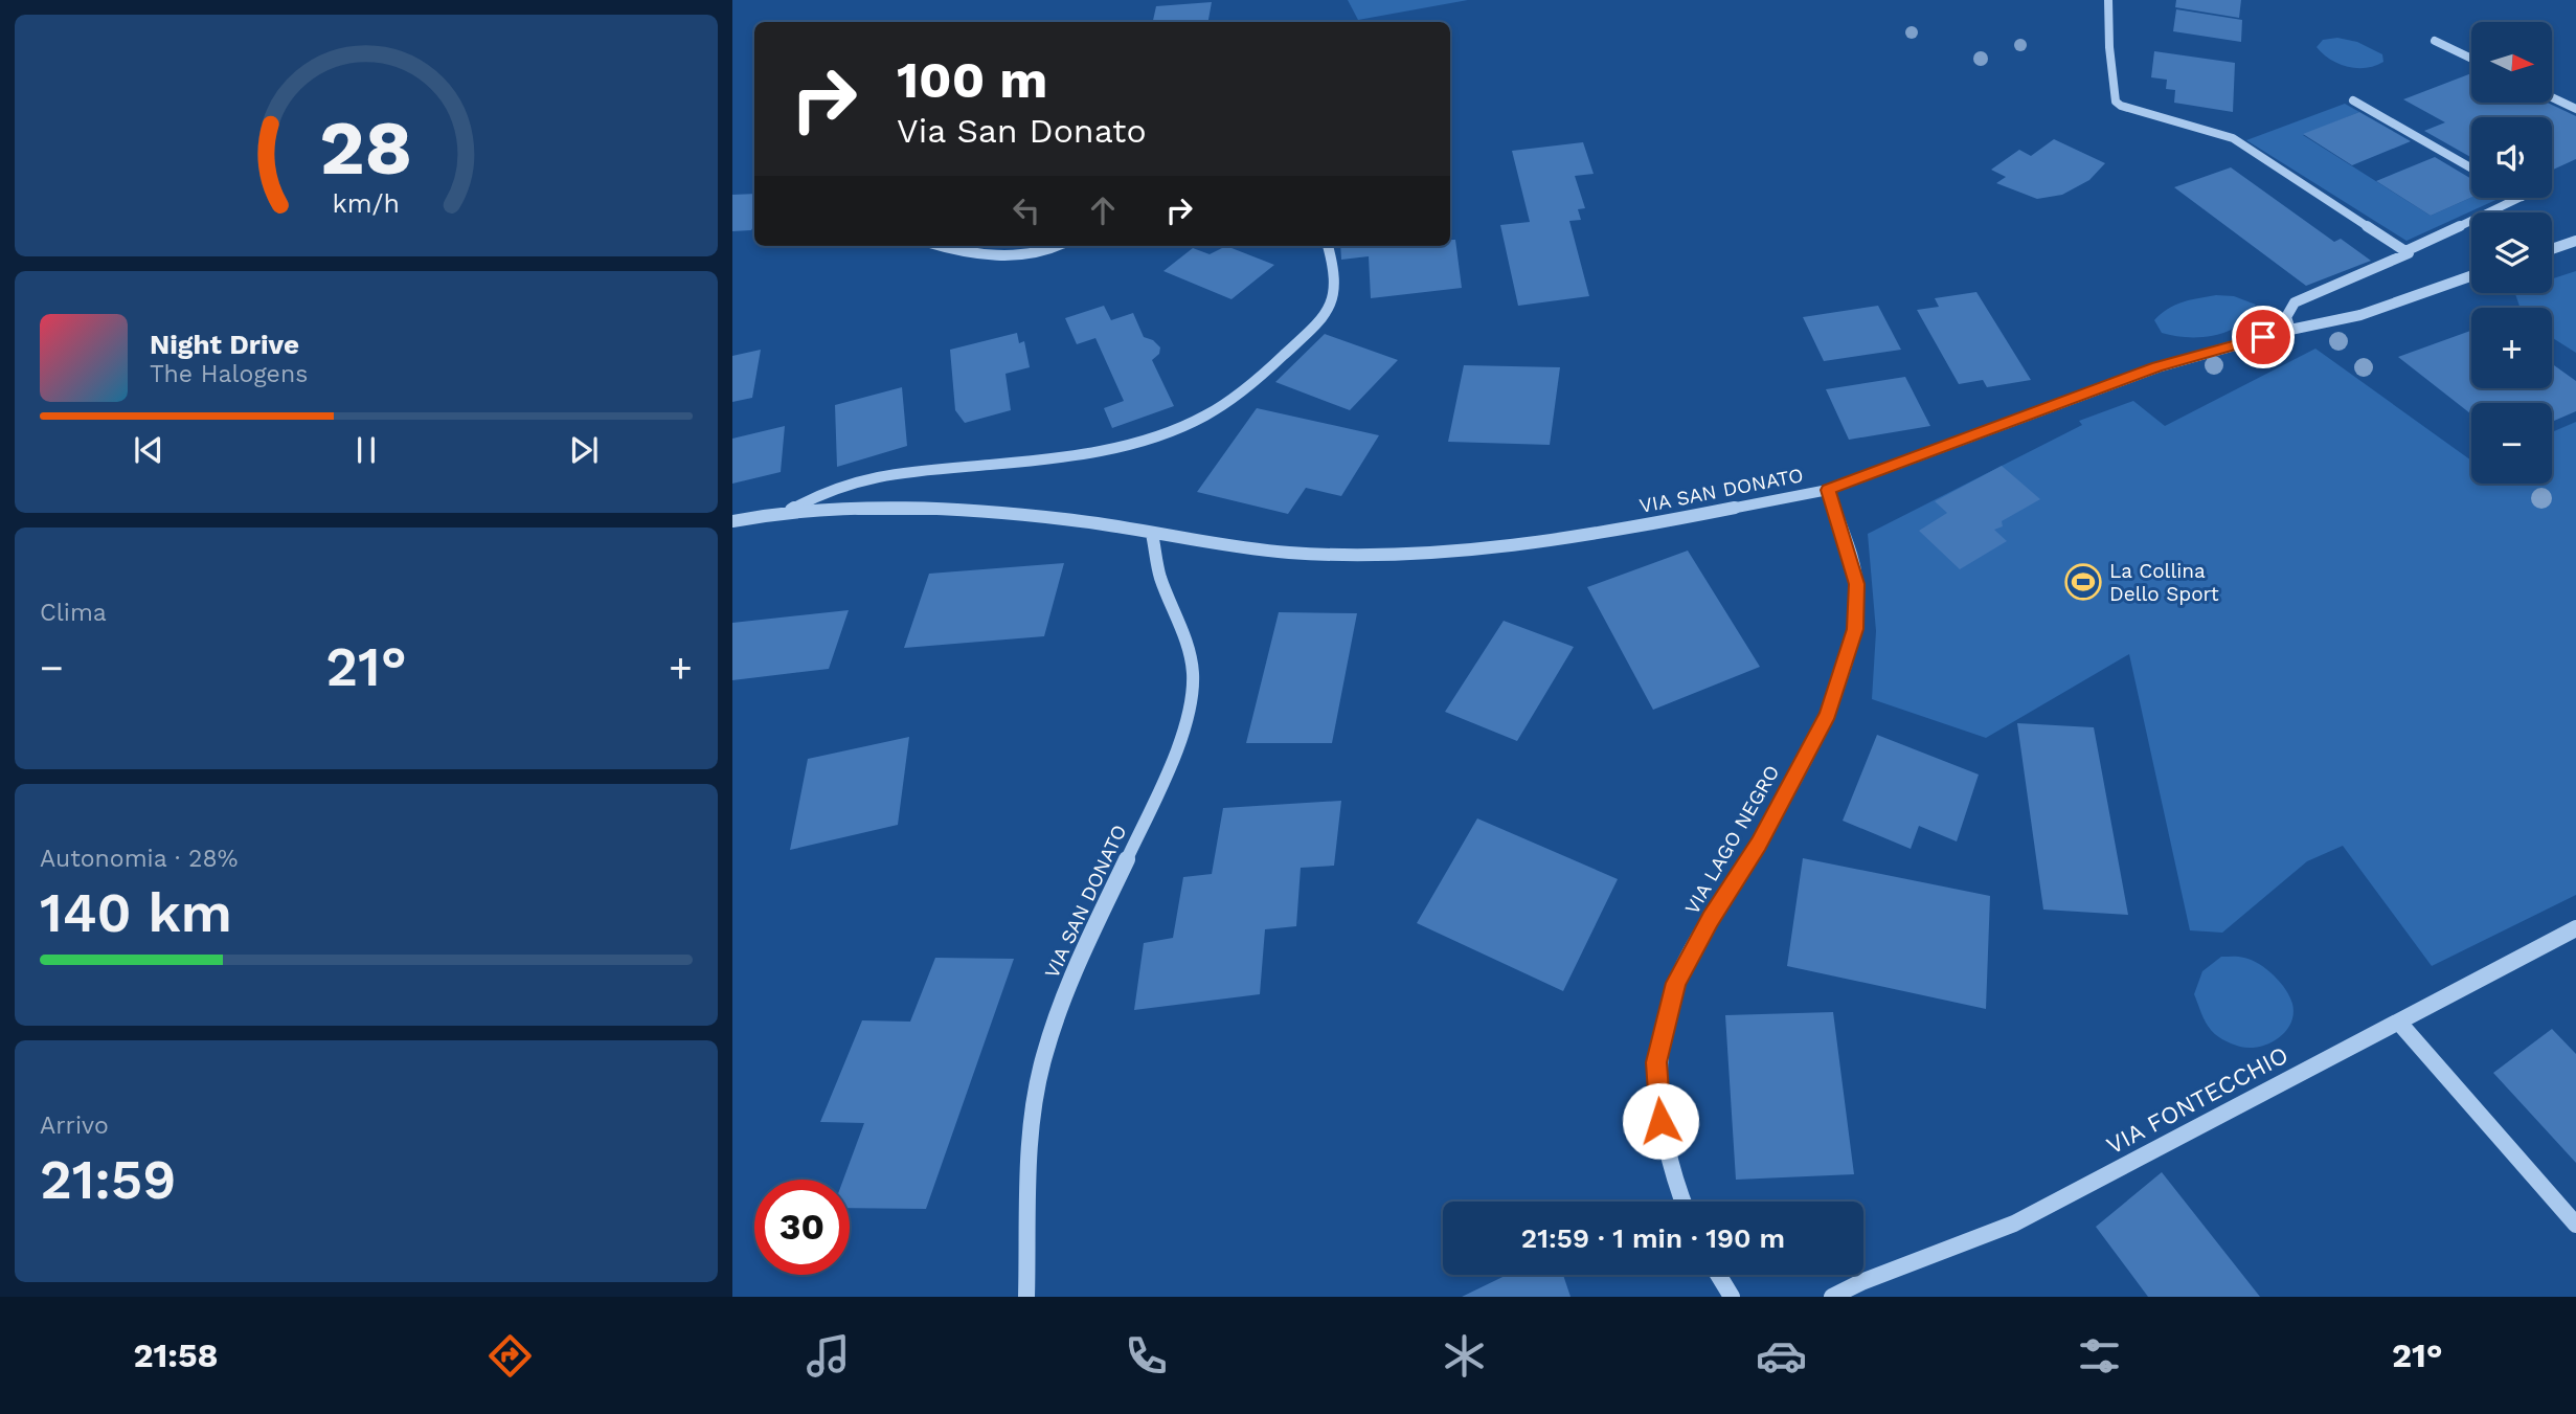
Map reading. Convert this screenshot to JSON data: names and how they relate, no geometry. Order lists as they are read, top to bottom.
{
  "streets": {
    "street": ["VIA SAN DONATO", "VIA LAGO NEGRO", "VIA FONTECCHIO"]
  },
  "crossings": [
    ["VIA SAN DONATO", "VIA LAGO NEGRO"]
  ],
  "places": {
    "sports": ["La Collina Dello Sport"]
  },
  "north": "right",
  "page": {
    "map_buttons": ["+", "−"],
    "turn": ["100 m", "Via San Donato"],
    "song": ["Night Drive", "The Halogens"],
    "tile": [
      "Clima",
      ["Autonomia · 28%", "140 km"],
      ["Arrivo", "21:59"]
    ],
    "heat": ["−", "21°", "+"],
    "limit": "30",
    "trip": "21:59 · 1 min · 190 m",
    "tabs": ["21:58", "21°"],
    "gauge": ["28", "km/h"]
  }
}
